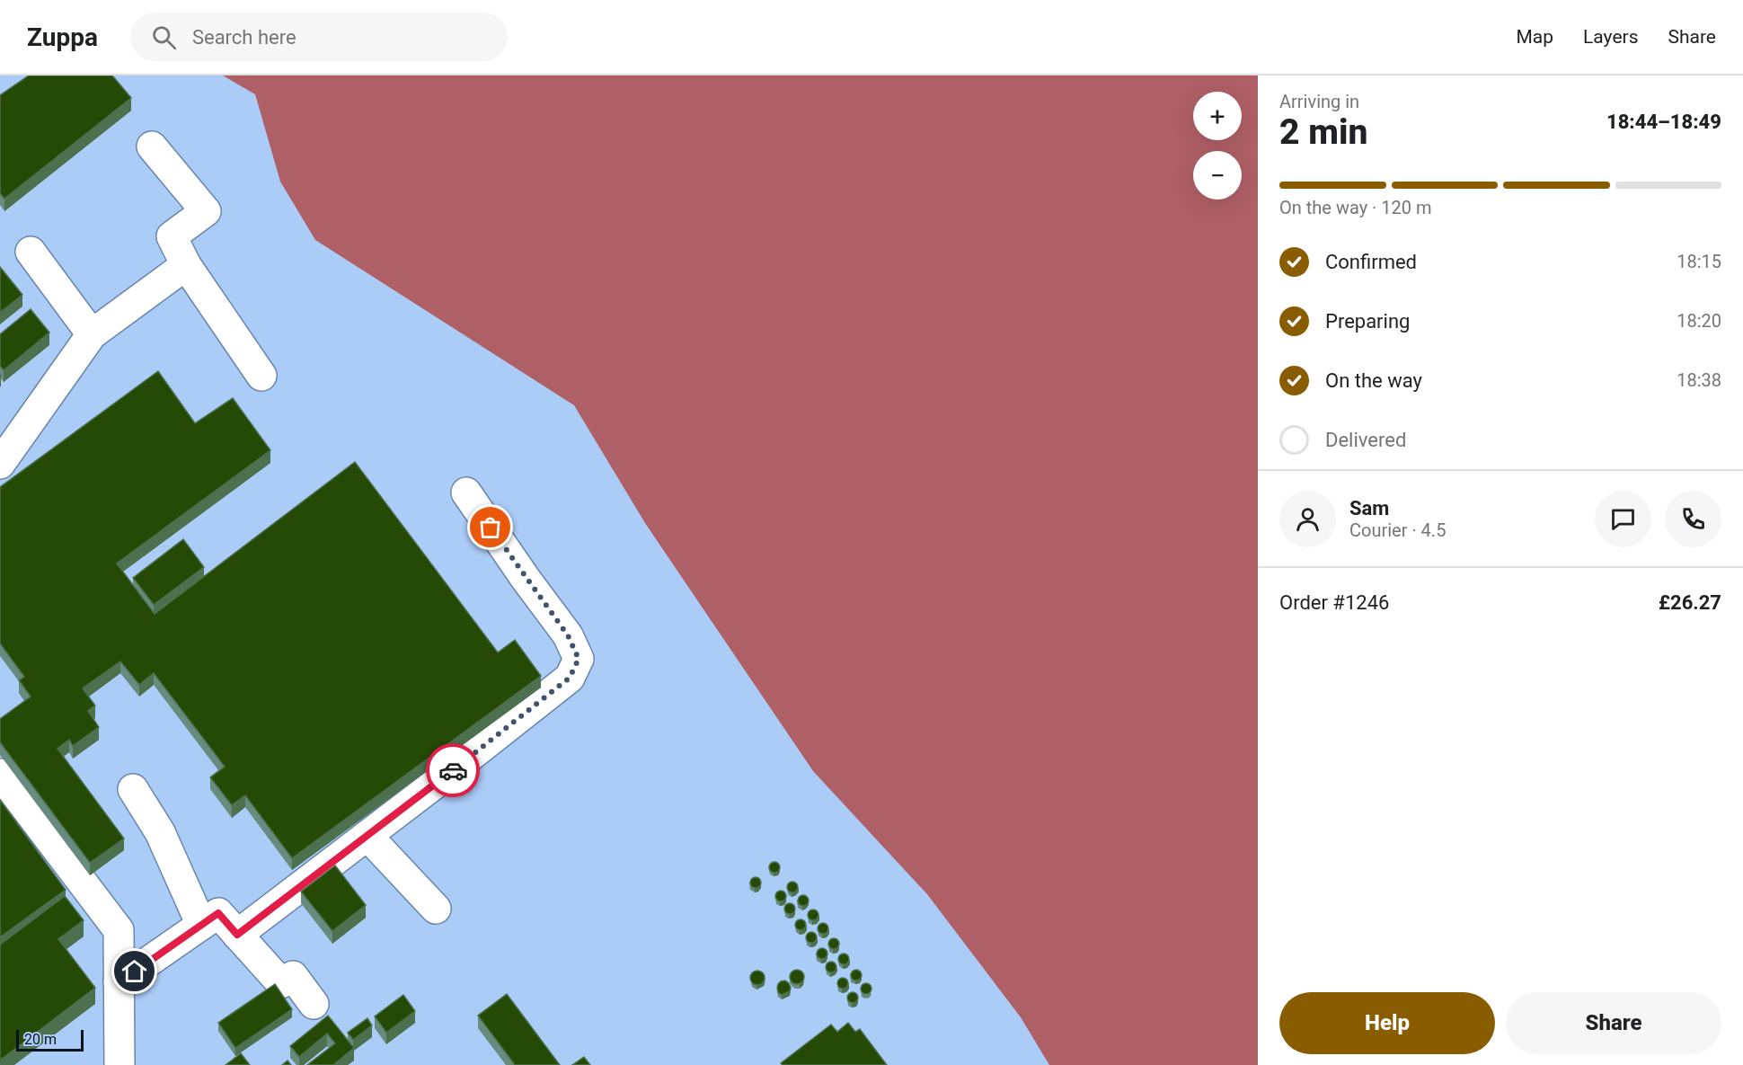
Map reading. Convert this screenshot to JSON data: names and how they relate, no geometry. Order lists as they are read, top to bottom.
{
  "scale_bar": "20 m",
  "page": {
    "header": "Zuppa",
    "search": "Search here",
    "nav": ["Map", "Layers", "Share"],
    "heading": ["2 min", "Arriving in", "18:44–18:49"],
    "panel": [
      "Sam",
      "Courier · 4.5",
      "Order #1246",
      "£26.27"
    ],
    "map_buttons": ["+", "−"],
    "bar": "On the way · 120 m",
    "list": [
      ["Confirmed", "18:15"],
      ["Preparing", "18:20"],
      ["On the way", "18:38"],
      "Delivered"
    ],
    "buttons": ["Help", "Share"],
    "scale": "20 m"
  }
}
